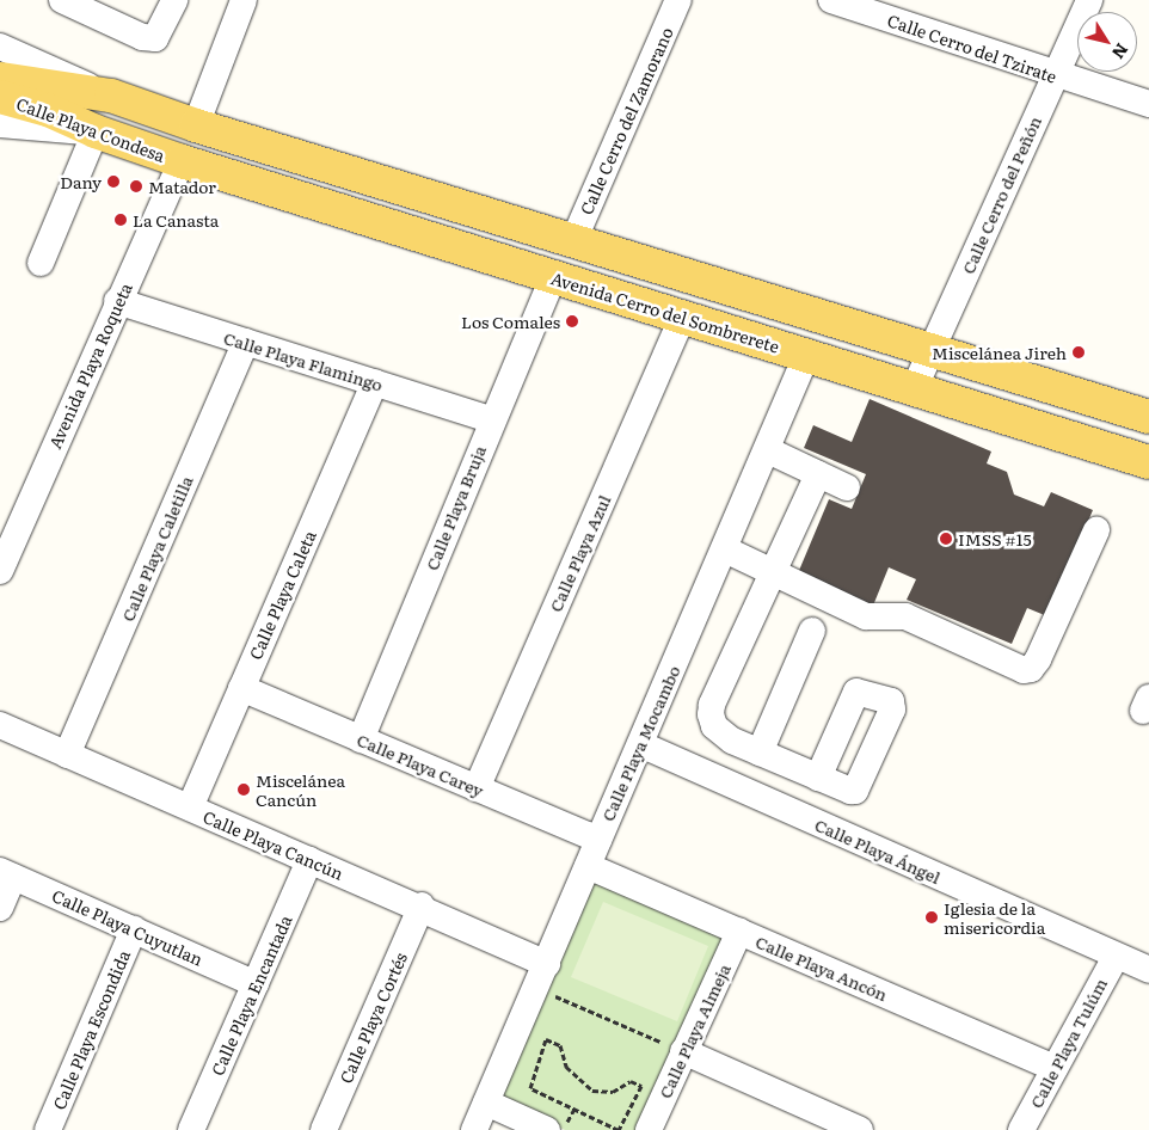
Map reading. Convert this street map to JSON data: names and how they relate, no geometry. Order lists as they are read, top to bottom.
{
  "streets": {
    "main road": ["Calle Playa Condesa", "Avenida Cerro del Sombrerete"],
    "street": [
      "Calle Cerro del Tzirate",
      "Calle Cerro del Zamorano",
      "Calle Cerro del Peñón",
      "Calle Playa Flamingo",
      "Avenida Playa Roqueta",
      "Calle Playa Bruja",
      "Calle Playa Caletilla",
      "Calle Playa Azul",
      "Calle Playa Caleta",
      "Calle Playa Mocambo",
      "Calle Playa Carey",
      "Calle Playa Cancún",
      "Calle Playa Ángel",
      "Calle Playa Cuyutlan",
      "Calle Playa Ancón",
      "Calle Playa Encantada",
      "Calle Playa Cortés",
      "Calle Playa Escondida",
      "Calle Playa Almeja",
      "Calle Playa Tulúm"
    ]
  },
  "crossings": [
    ["Calle Cerro del Tzirate", "Calle Cerro del Peñón"],
    ["Calle Playa Condesa", "Avenida Cerro del Sombrerete"],
    ["Calle Playa Condesa", "Avenida Playa Roqueta"],
    ["Calle Cerro del Peñón", "Avenida Cerro del Sombrerete"],
    ["Avenida Cerro del Sombrerete", "Avenida Playa Roqueta"],
    ["Avenida Cerro del Sombrerete", "Calle Playa Bruja"],
    ["Avenida Cerro del Sombrerete", "Calle Playa Azul"],
    ["Avenida Cerro del Sombrerete", "Calle Playa Mocambo"],
    ["Calle Playa Flamingo", "Avenida Playa Roqueta"],
    ["Calle Playa Flamingo", "Calle Playa Bruja"],
    ["Calle Playa Flamingo", "Calle Playa Caletilla"],
    ["Calle Playa Flamingo", "Calle Playa Caleta"],
    ["Calle Playa Bruja", "Calle Playa Carey"],
    ["Calle Playa Caletilla", "Calle Playa Cancún"],
    ["Calle Playa Azul", "Calle Playa Carey"],
    ["Calle Playa Caleta", "Calle Playa Carey"],
    ["Calle Playa Caleta", "Calle Playa Cancún"],
    ["Calle Playa Mocambo", "Calle Playa Carey"],
    ["Calle Playa Mocambo", "Calle Playa Cancún"],
    ["Calle Playa Mocambo", "Calle Playa Ángel"],
    ["Calle Playa Mocambo", "Calle Playa Ancón"],
    ["Calle Playa Cancún", "Calle Playa Encantada"],
    ["Calle Playa Cancún", "Calle Playa Cortés"],
    ["Calle Playa Ángel", "Calle Playa Tulúm"],
    ["Calle Playa Cuyutlan", "Calle Playa Encantada"],
    ["Calle Playa Cuyutlan", "Calle Playa Escondida"],
    ["Calle Playa Ancón", "Calle Playa Almeja"],
    ["Calle Playa Ancón", "Calle Playa Tulúm"]
  ],
  "places": [
    "Dany",
    "Matador",
    "La Canasta",
    "Los Comales",
    "Miscelánea Jireh",
    "IMSS #15",
    "Miscelánea Cancún",
    "Iglesia de la misericordia"
  ],
  "north": "bottom right"
}
